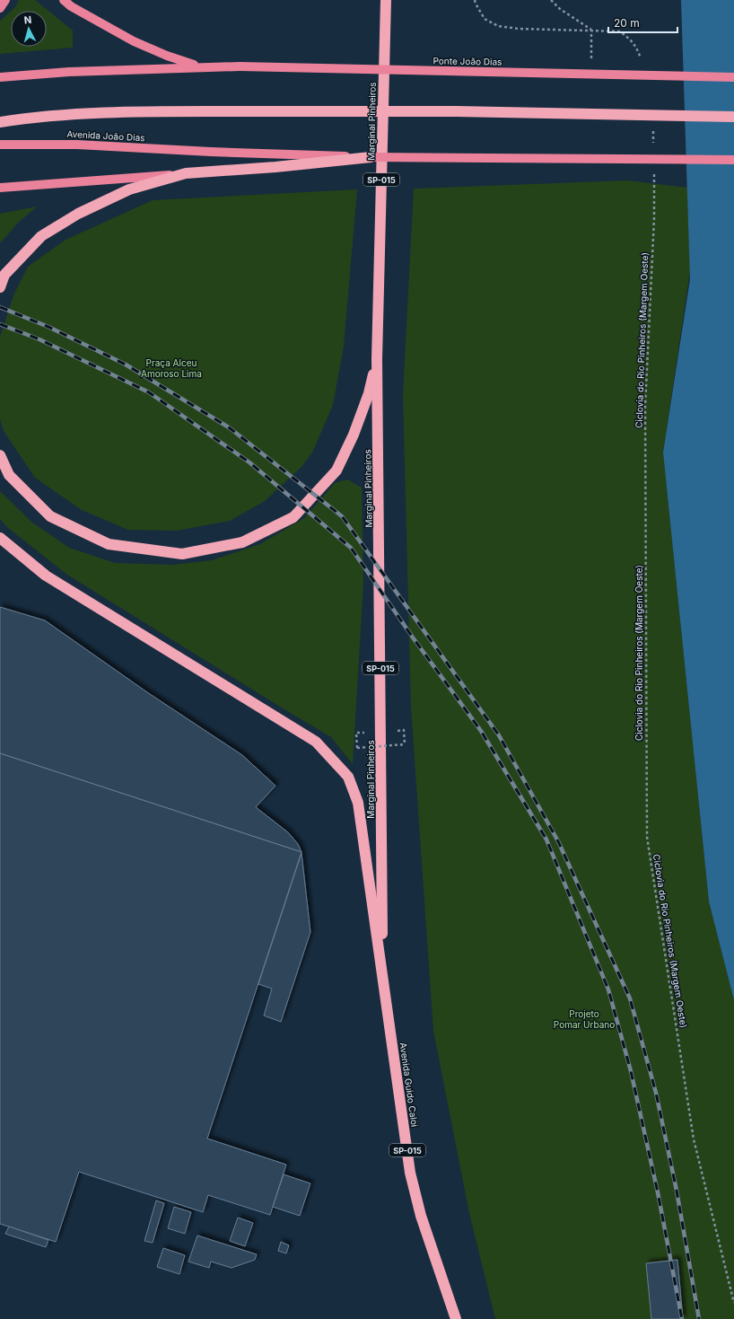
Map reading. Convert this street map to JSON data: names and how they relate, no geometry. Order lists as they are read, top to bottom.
{
  "streets": {
    "highway": ["Marginal Pinheiros", "SP-015", "Avenida Guido Caloi"],
    "main road": ["Ponte João Dias", "Avenida João Dias"],
    "path": ["Ciclovia do Rio Pinheiros (Margem Oeste)"]
  },
  "crossings": [
    ["Marginal Pinheiros", "Avenida Guido Caloi"]
  ],
  "parks": ["Praça Alceu Amoroso Lima", "Projeto Pomar Urbano"],
  "scale_bar": "20 m",
  "north": "top"
}
